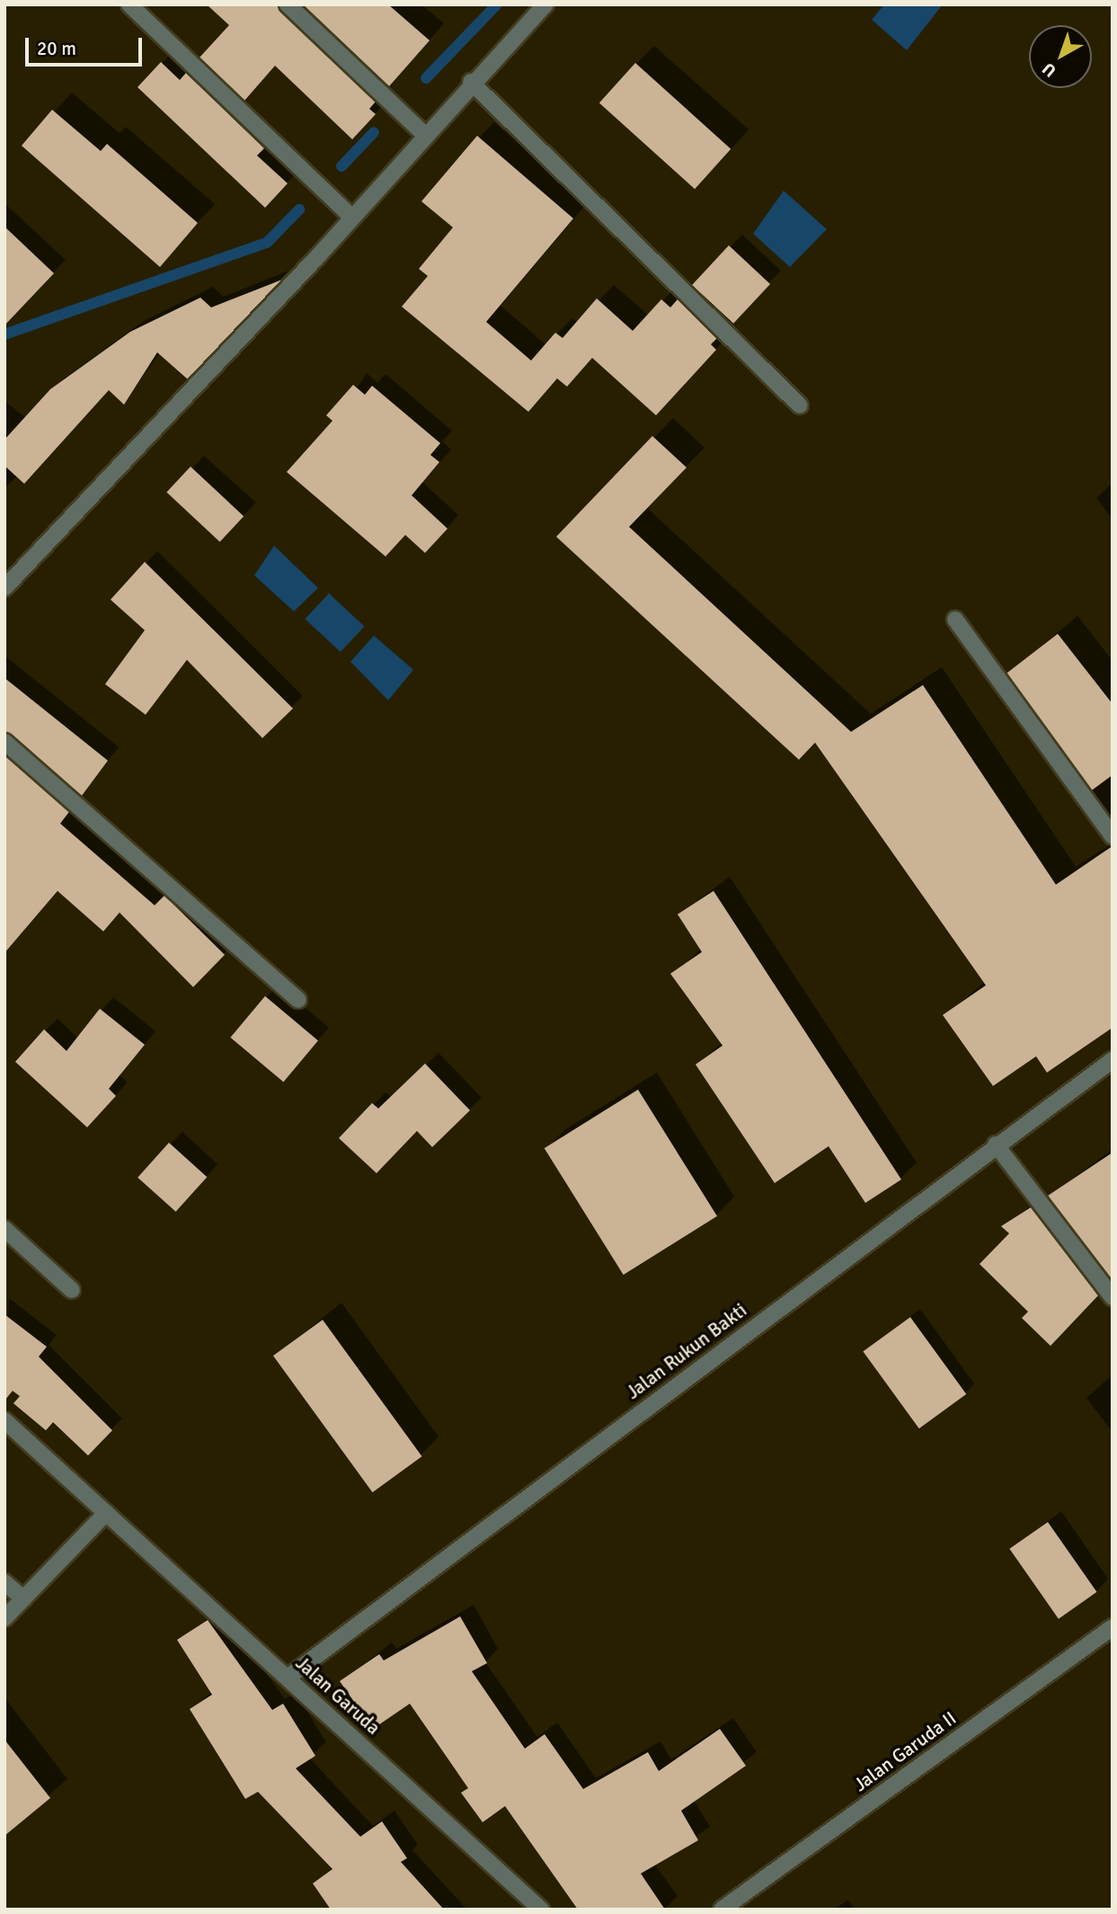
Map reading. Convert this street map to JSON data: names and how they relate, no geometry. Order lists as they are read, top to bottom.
{
  "streets": {
    "street": ["Jalan Rukun Bakti", "Jalan Garuda", "Jalan Garuda II"]
  },
  "crossings": [
    ["Jalan Rukun Bakti", "Jalan Garuda"]
  ],
  "scale_bar": "20 m",
  "north": "bottom left"
}
